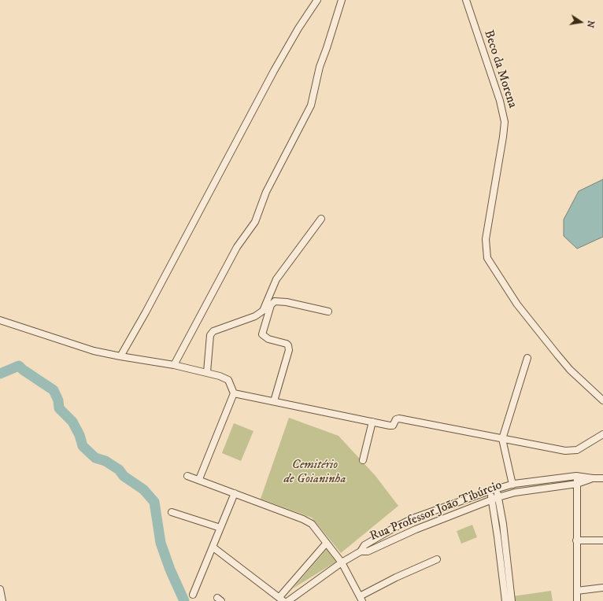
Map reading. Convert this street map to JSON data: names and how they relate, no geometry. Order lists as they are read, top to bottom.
{
  "streets": {
    "street": ["Beco da Morena", "Rua Professor João Tibúrcio"]
  },
  "parks": ["Cemitério de Goianinha"],
  "north": "right"
}
